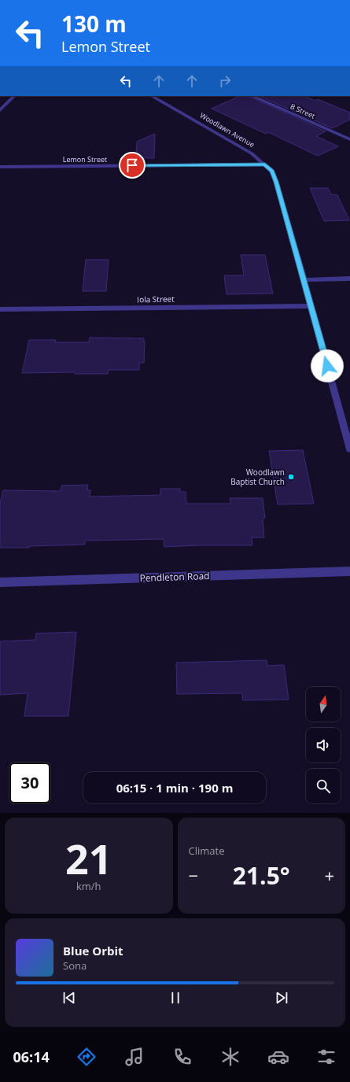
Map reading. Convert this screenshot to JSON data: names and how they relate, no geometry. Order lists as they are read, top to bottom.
{
  "streets": {
    "street": [
      "B Street",
      "Woodlawn Avenue",
      "Lemon Street",
      "Iola Street",
      "Pendleton Road"
    ]
  },
  "crossings": [
    ["Woodlawn Avenue", "Lemon Street"],
    ["Woodlawn Avenue", "Iola Street"]
  ],
  "places": ["Woodlawn Baptist Church"],
  "north": "top",
  "page": {
    "turn": ["130 m", "Lemon Street"],
    "limit": "30",
    "trip": "06:15 · 1 min · 190 m",
    "tile": [
      ["21", "km/h"],
      "Climate"
    ],
    "heat": ["−", "21.5°", "+"],
    "song": ["Blue Orbit", "Sona"],
    "tabs": "06:14"
  }
}
